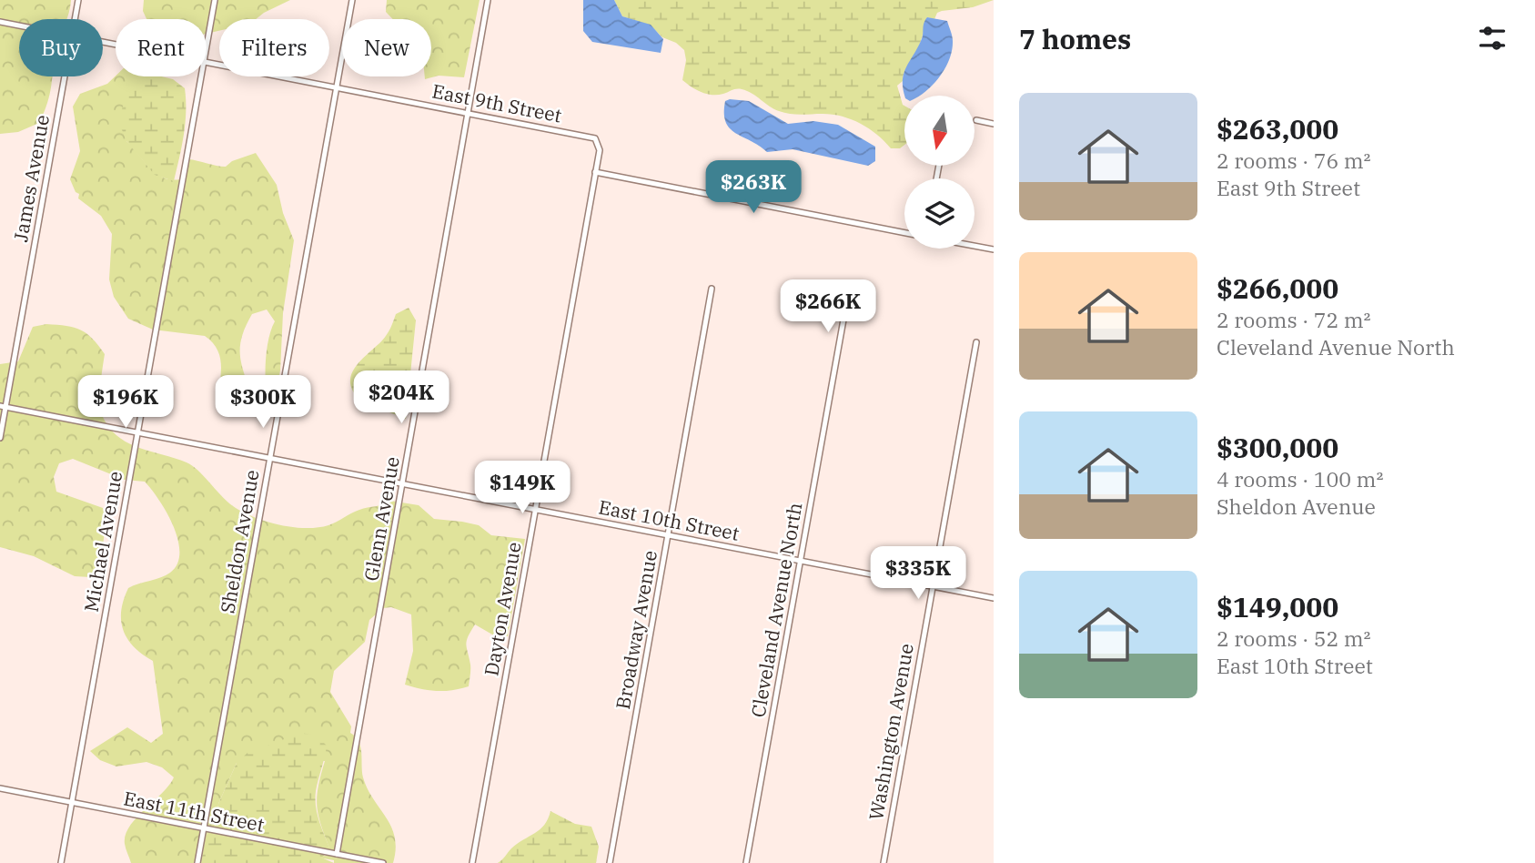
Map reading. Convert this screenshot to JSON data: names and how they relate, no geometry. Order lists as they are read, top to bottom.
{
  "streets": {
    "street": [
      "East 9th Street",
      "James Avenue",
      "Glenn Avenue",
      "East 10th Street",
      "Michael Avenue",
      "Sheldon Avenue",
      "Dayton Avenue",
      "Cleveland Avenue North",
      "Broadway Avenue",
      "Washington Avenue",
      "East 11th Street"
    ]
  },
  "crossings": [
    ["East 9th Street", "Glenn Avenue"],
    ["East 9th Street", "Sheldon Avenue"],
    ["East 9th Street", "Dayton Avenue"],
    ["James Avenue", "East 10th Street"],
    ["Glenn Avenue", "East 10th Street"],
    ["Glenn Avenue", "East 11th Street"],
    ["East 10th Street", "Michael Avenue"],
    ["East 10th Street", "Sheldon Avenue"],
    ["East 10th Street", "Dayton Avenue"],
    ["East 10th Street", "Cleveland Avenue North"],
    ["East 10th Street", "Broadway Avenue"],
    ["East 10th Street", "Washington Avenue"],
    ["Michael Avenue", "East 11th Street"],
    ["Sheldon Avenue", "East 11th Street"]
  ],
  "north": "bottom",
  "page": {
    "heading": "7 homes",
    "chip": [
      "Buy",
      "Rent",
      "Filters",
      "New"
    ],
    "list": [
      {
        "name": "$263,000",
        "note": "2 rooms · 76 m² · East 9th Street"
      },
      {
        "name": "$266,000",
        "note": "2 rooms · 72 m² · Cleveland Avenue North"
      },
      {
        "name": "$300,000",
        "note": "4 rooms · 100 m² · Sheldon Avenue"
      },
      {
        "name": "$149,000",
        "note": "2 rooms · 52 m² · East 10th Street"
      }
    ],
    "price": [
      "$263K",
      "$266K",
      "$204K",
      "$196K",
      "$300K",
      "$149K",
      "$335K"
    ]
  }
}
